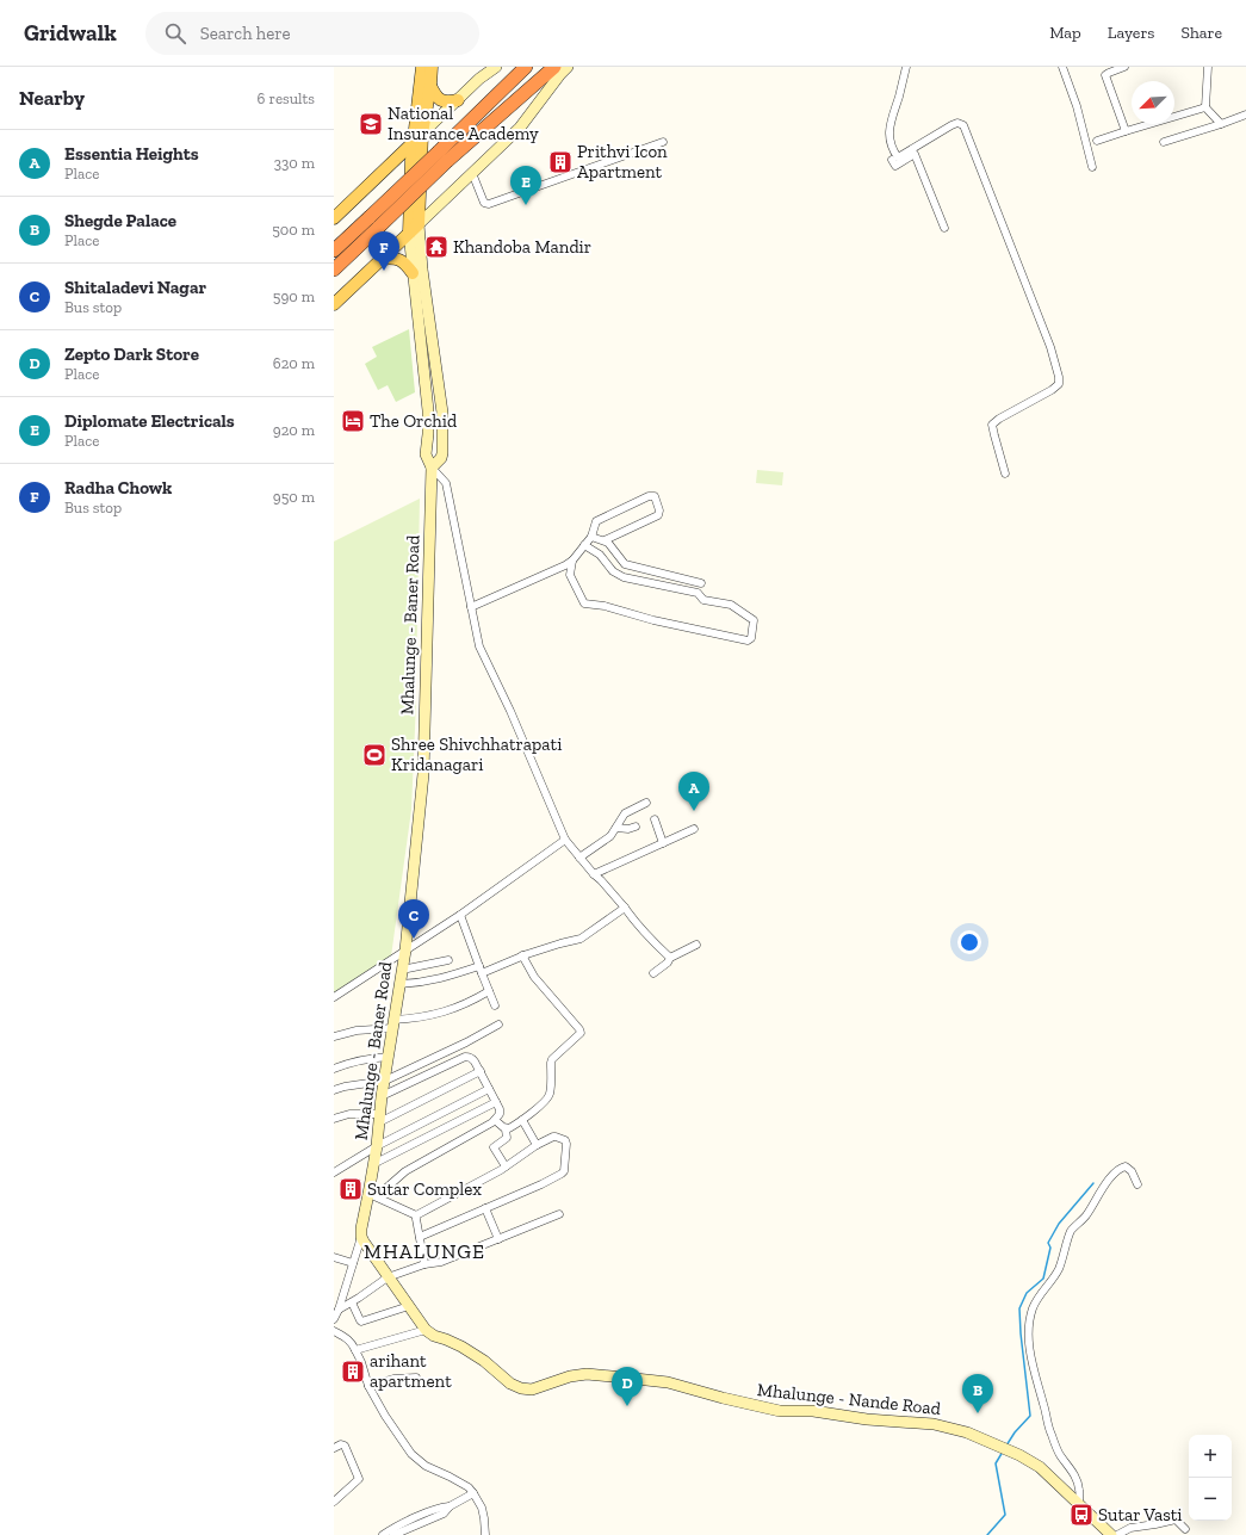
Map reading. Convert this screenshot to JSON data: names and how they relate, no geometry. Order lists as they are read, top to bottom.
{
  "streets": {
    "main road": ["Mhalunge - Baner Road", "Mhalunge - Nande Road"]
  },
  "districts": ["MHALUNGE"],
  "places": {
    "school or university": ["National Insurance Academy"],
    "building": ["Prithvi Icon Apartment", "Sutar Complex", "arihant apartment"],
    "temple": ["Khandoba Mandir"],
    "hotel": ["The Orchid"],
    "sports": ["Shree Shivchhatrapati Kridanagari"],
    "bus stop": ["Sutar Vasti"]
  },
  "north": "bottom left",
  "page": {
    "header": "Gridwalk",
    "search": "Search here",
    "nav": ["Map", "Layers", "Share"],
    "heading": ["Nearby", "6 results"],
    "list": [
      {
        "mark": "A",
        "name": "Essentia Heights",
        "note": "Place",
        "value": "330 m"
      },
      {
        "mark": "B",
        "name": "Shegde Palace",
        "note": "Place",
        "value": "500 m"
      },
      {
        "mark": "C",
        "name": "Shitaladevi Nagar",
        "note": "Bus stop",
        "value": "590 m"
      },
      {
        "mark": "D",
        "name": "Zepto Dark Store",
        "note": "Place",
        "value": "620 m"
      },
      {
        "mark": "E",
        "name": "Diplomate Electricals",
        "note": "Place",
        "value": "920 m"
      },
      {
        "mark": "F",
        "name": "Radha Chowk",
        "note": "Bus stop",
        "value": "950 m"
      }
    ],
    "pins": [
      "E",
      "F",
      "A",
      "C",
      "D",
      "B"
    ],
    "map_buttons": ["+", "−"]
  }
}
